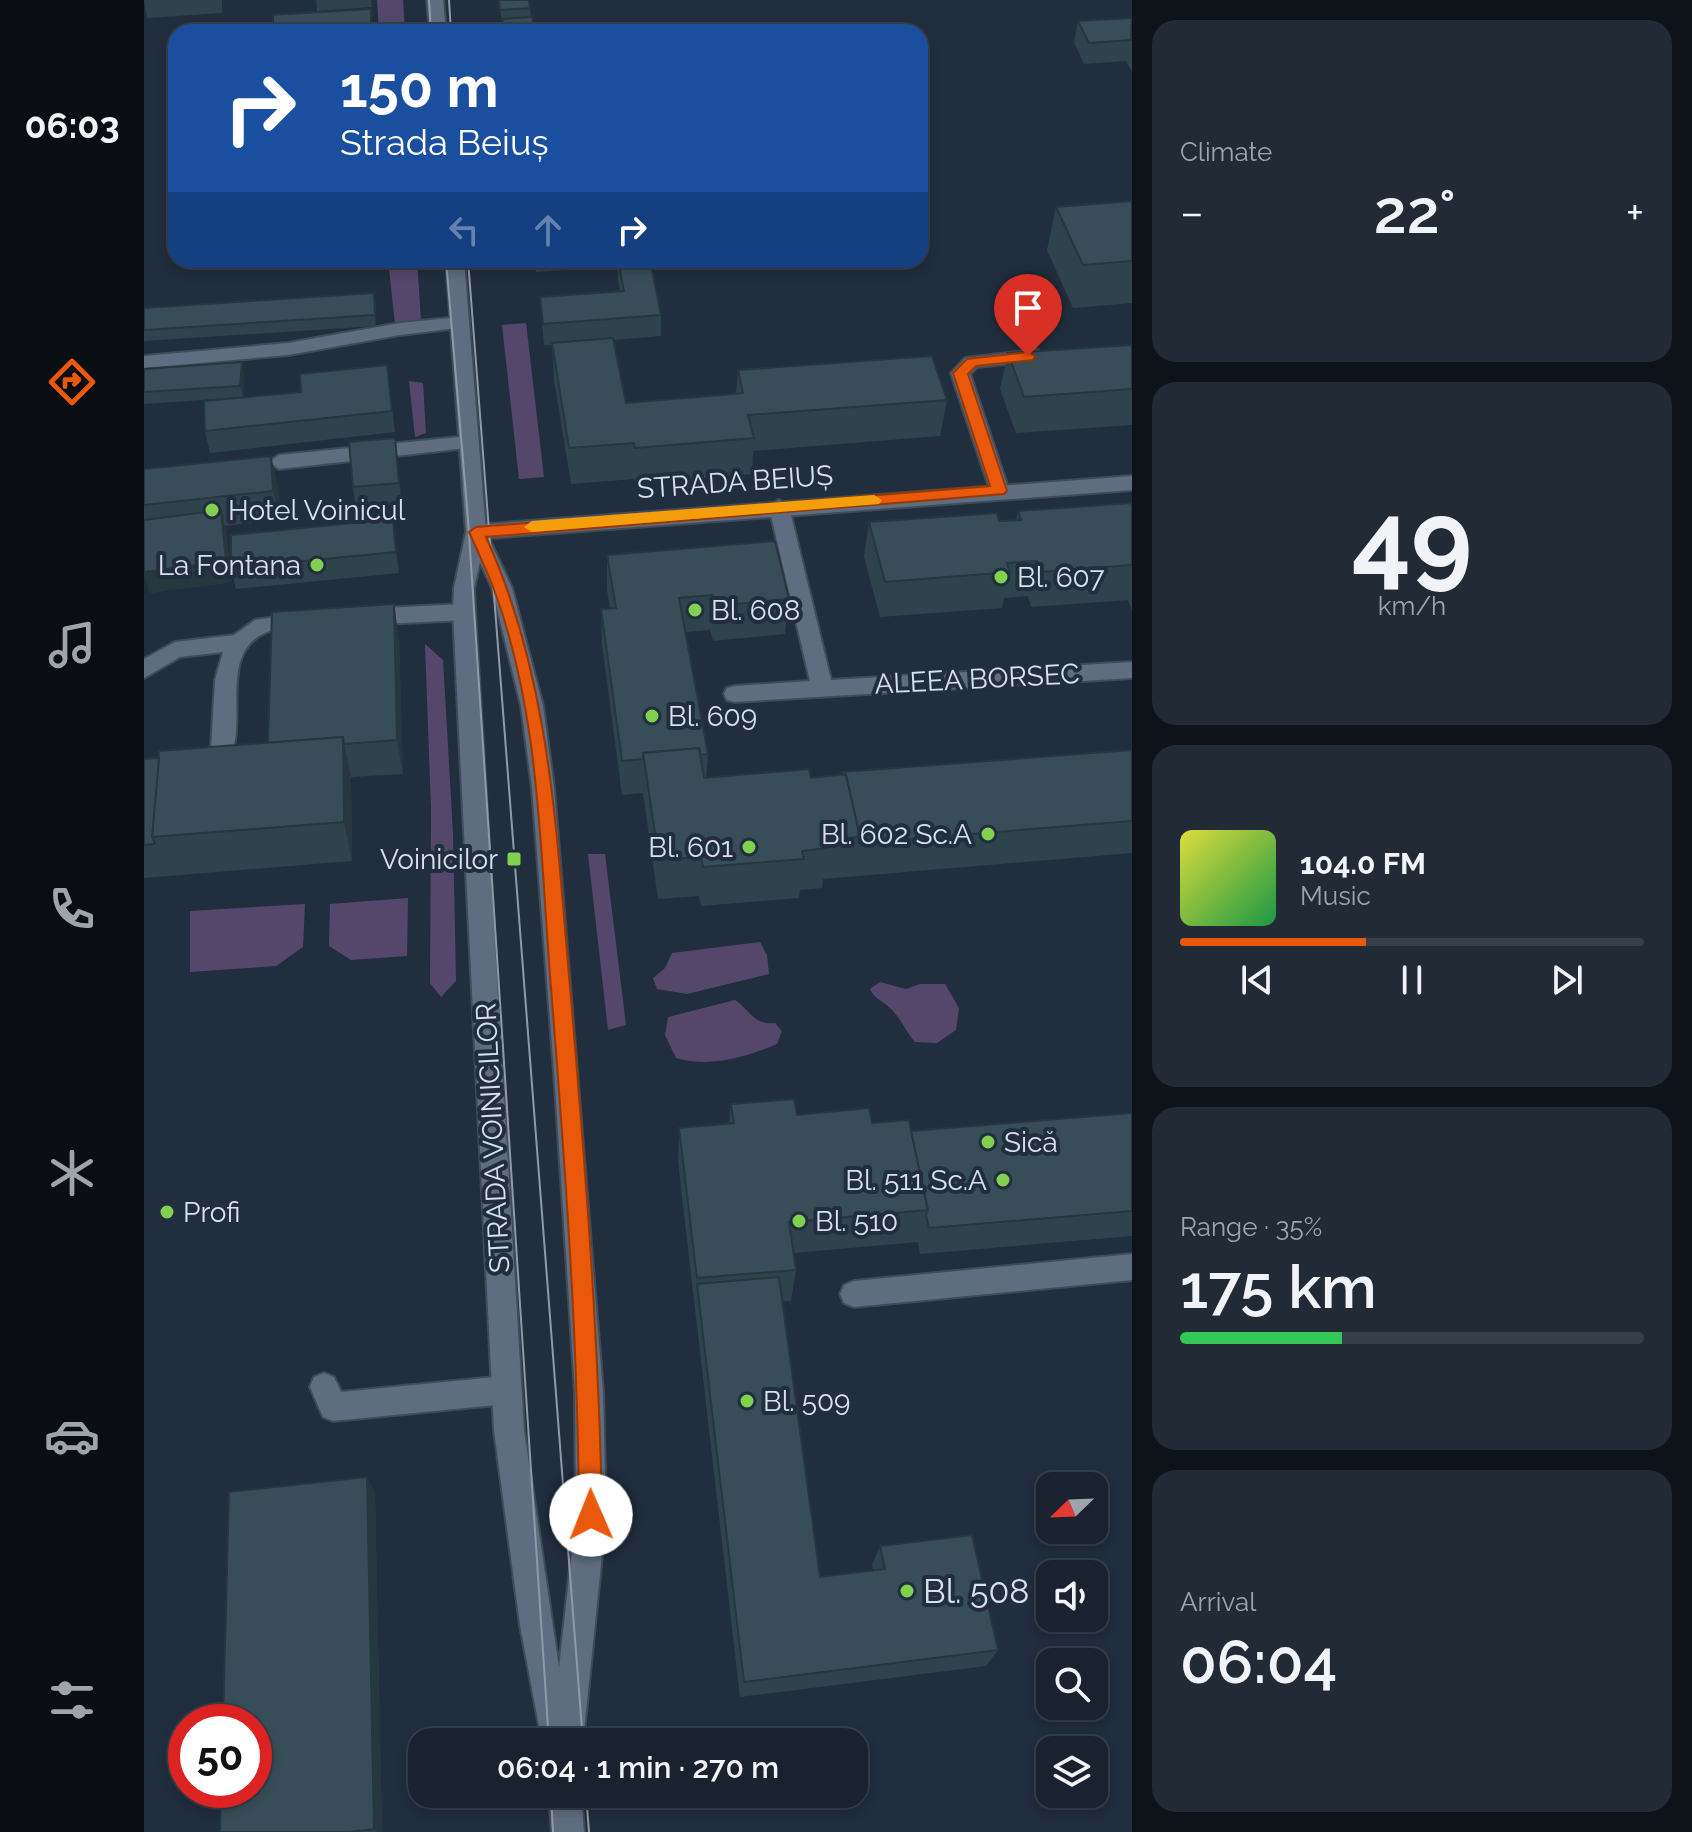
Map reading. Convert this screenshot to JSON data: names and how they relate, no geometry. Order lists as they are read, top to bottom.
{
  "streets": {
    "main road": ["STRADA BEIUȘ", "ALEEA BORSEC", "STRADA VOINICILOR"]
  },
  "crossings": [
    ["STRADA BEIUȘ", "STRADA VOINICILOR"]
  ],
  "places": {
    "other": [
      "Hotel Voinicul",
      "La Fontana",
      "Bl. 607",
      "Bl. 608",
      "Bl. 609",
      "Bl. 602 Sc.A",
      "Bl. 601",
      "Sică",
      "Bl. 511 Sc.A",
      "Profi",
      "Bl. 510",
      "Bl. 509",
      "Bl. 508"
    ],
    "transit": ["Voinicilor"]
  },
  "north": "bottom left",
  "page": {
    "tabs": "06:03",
    "tile": [
      "Climate",
      ["49", "km/h"],
      ["Range · 35%", "175 km"],
      ["Arrival", "06:04"]
    ],
    "turn": ["150 m", "Strada Beiuș"],
    "heat": ["−", "22°", "+"],
    "song": ["104.0 FM", "Music"],
    "limit": "50",
    "trip": "06:04 · 1 min · 270 m"
  }
}
